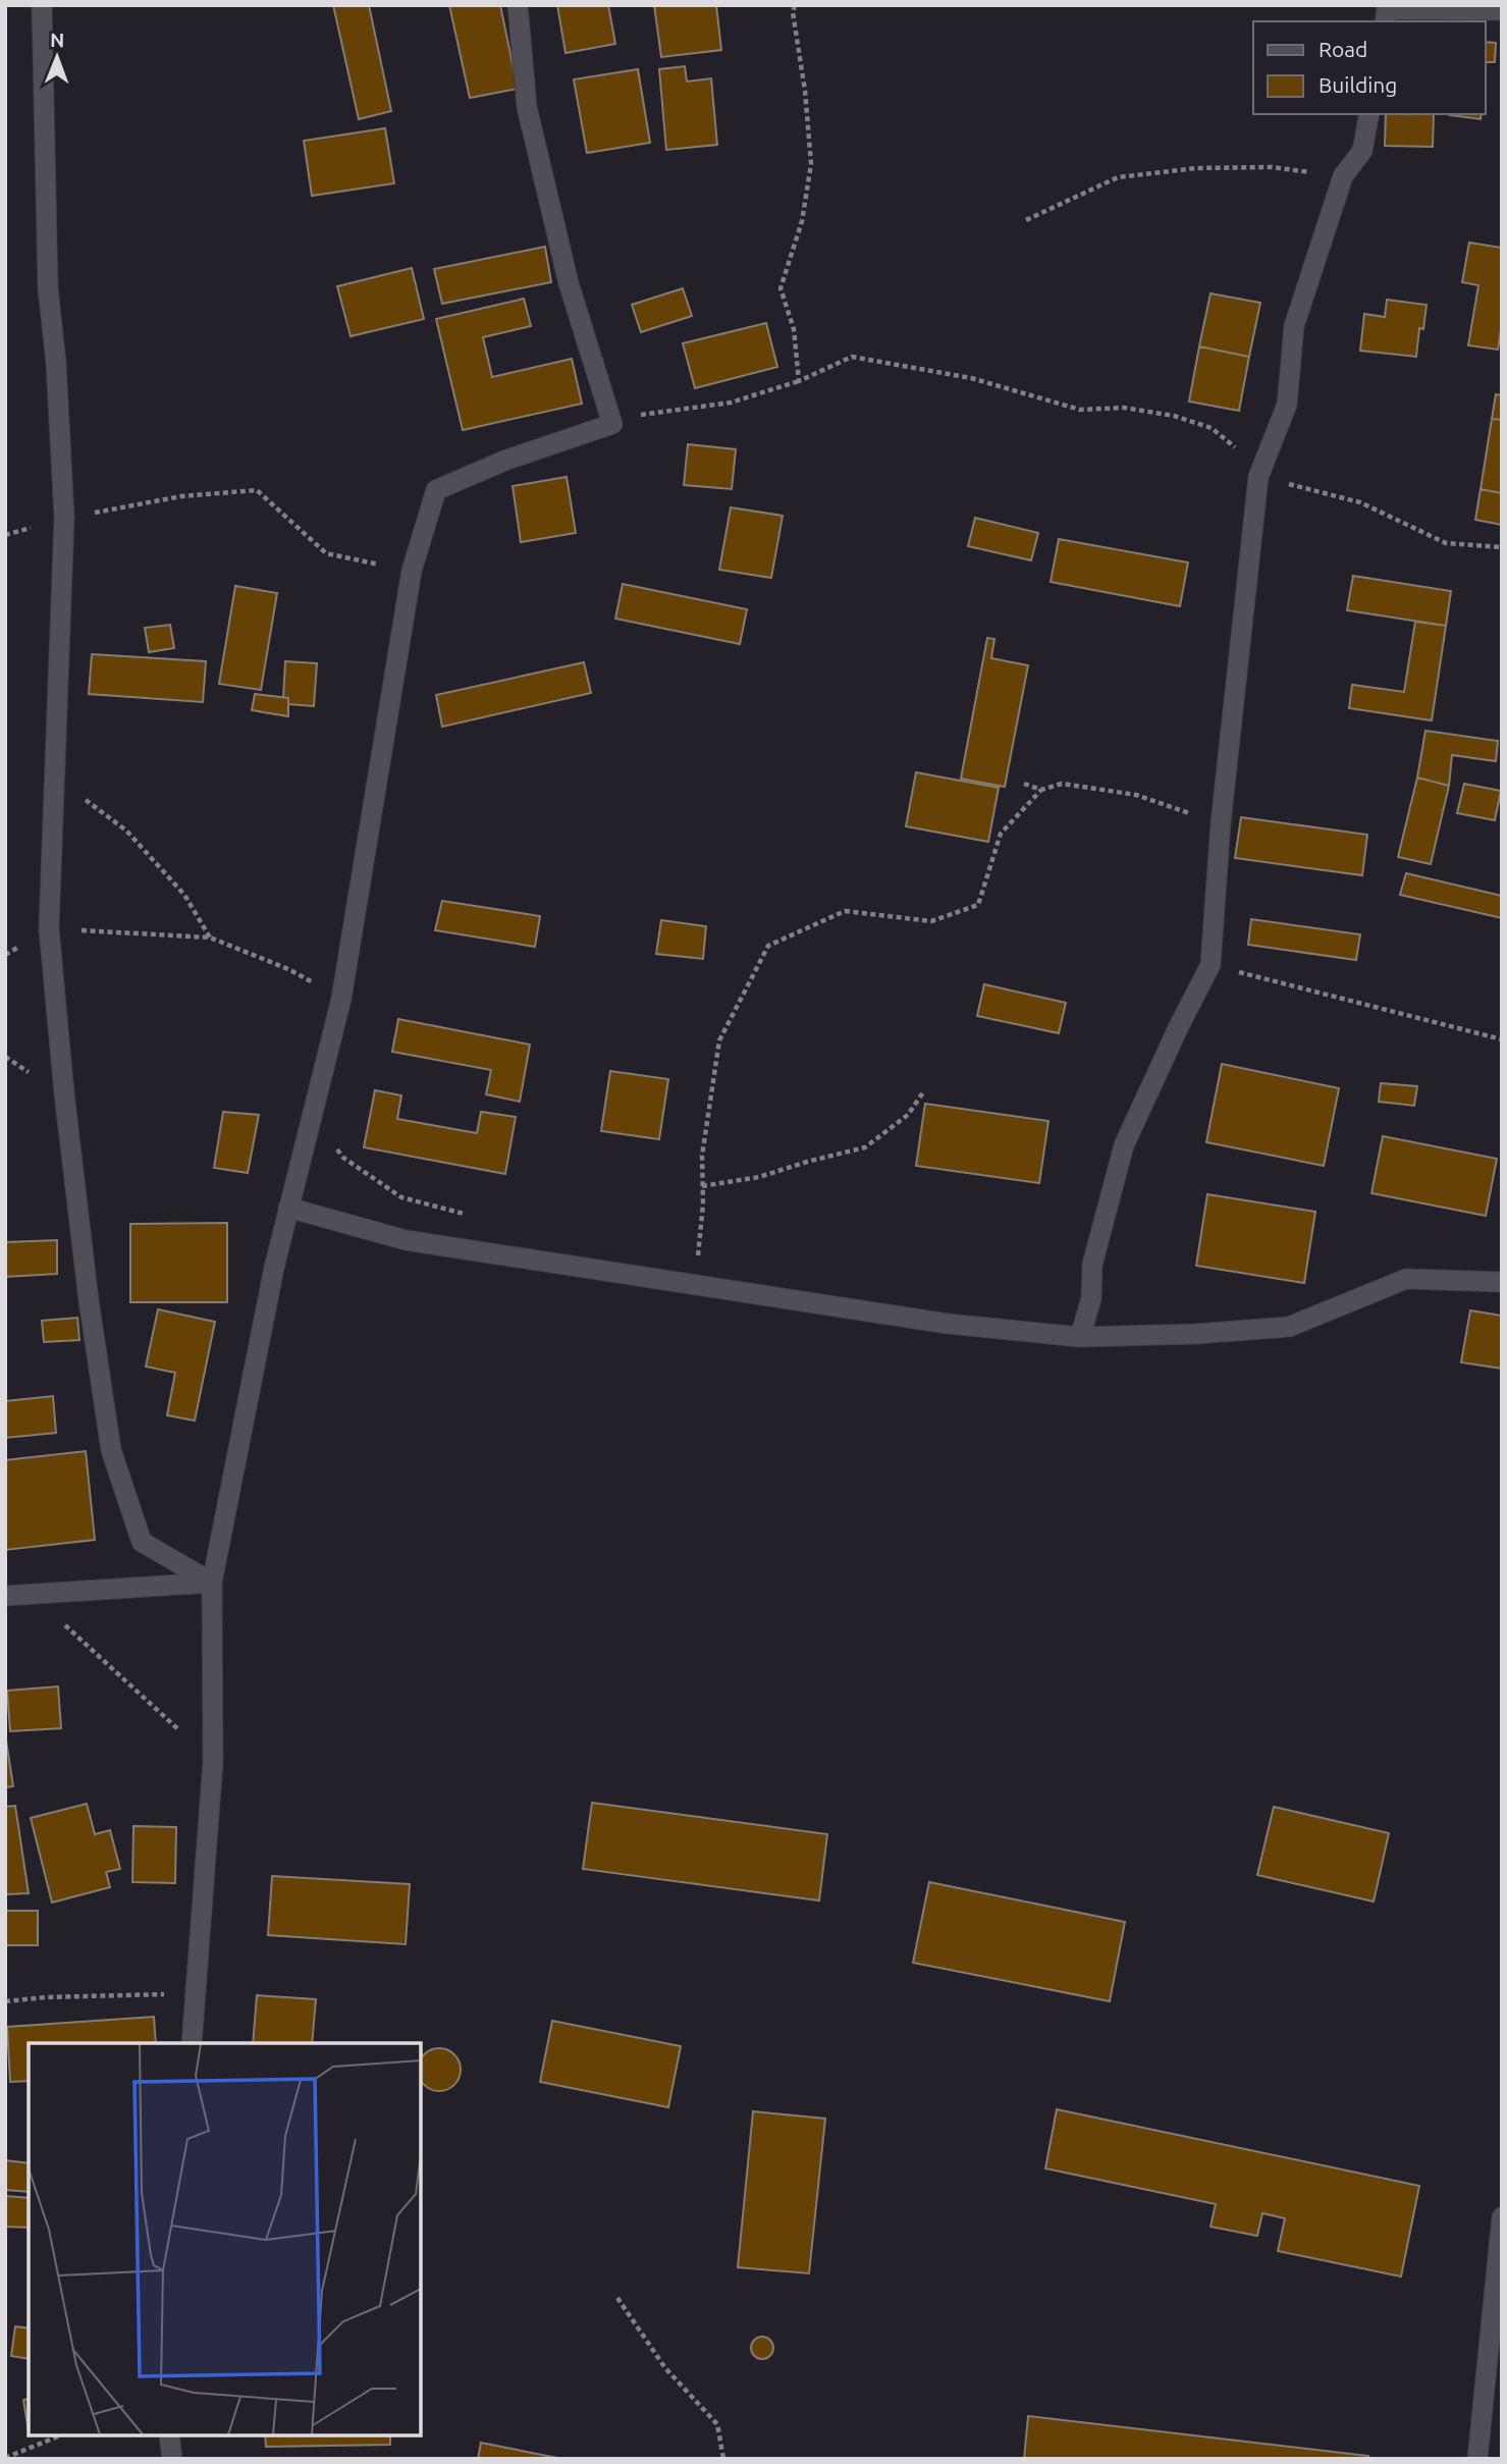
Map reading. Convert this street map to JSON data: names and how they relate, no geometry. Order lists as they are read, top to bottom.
{
  "legend": ["Road", "Building"],
  "north": "top"
}
